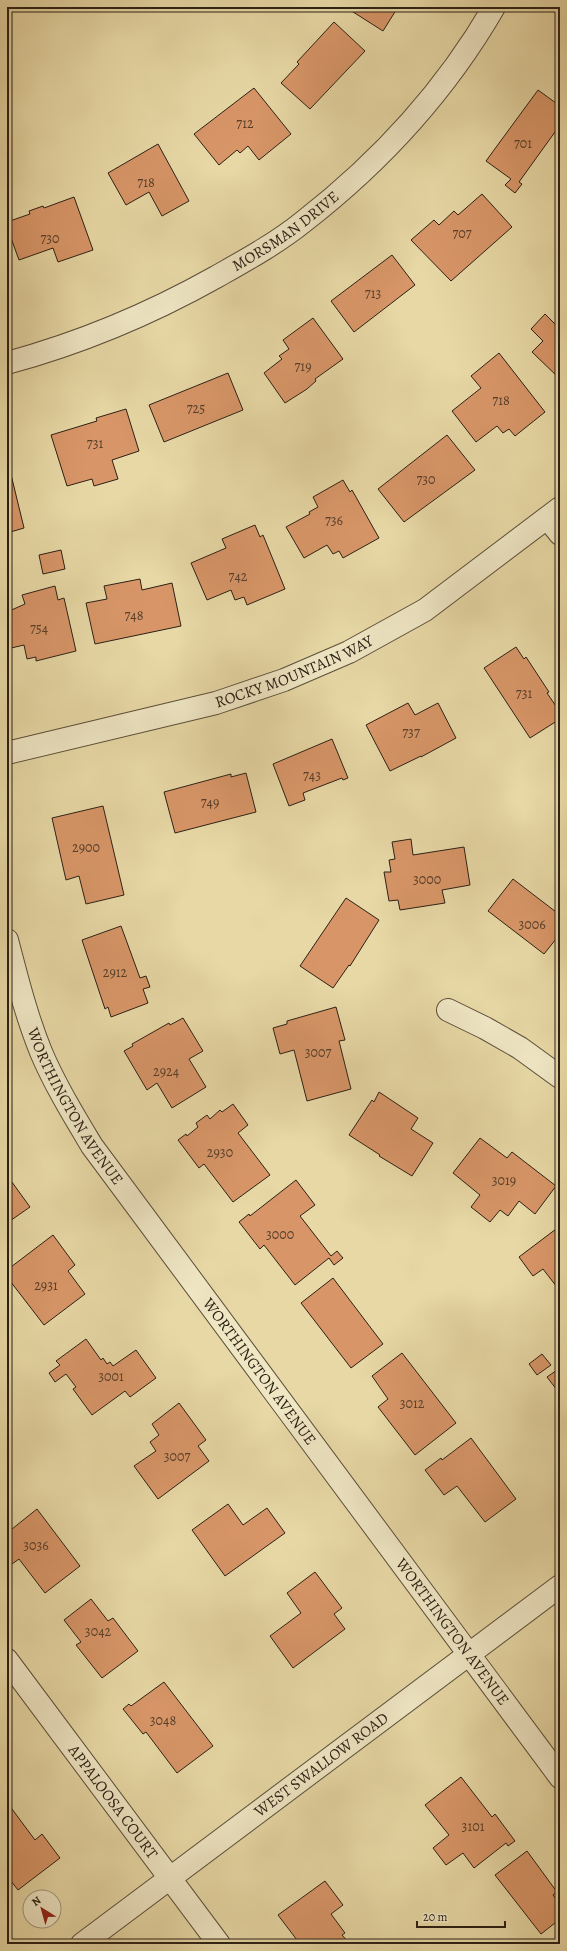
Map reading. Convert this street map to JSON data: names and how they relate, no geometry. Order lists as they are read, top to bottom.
{
  "streets": {
    "street": [
      "MORSMAN DRIVE",
      "ROCKY MOUNTAIN WAY",
      "WORTHINGTON AVENUE",
      "WEST SWALLOW ROAD",
      "APPALOOSA COURT"
    ]
  },
  "crossings": [
    ["WORTHINGTON AVENUE", "WEST SWALLOW ROAD"],
    ["WEST SWALLOW ROAD", "APPALOOSA COURT"]
  ],
  "house_numbers": [
    "712",
    "701",
    "718",
    "707",
    "730",
    "713",
    "719",
    "718",
    "725",
    "731",
    "730",
    "736",
    "742",
    "748",
    "754",
    "731",
    "737",
    "743",
    "749",
    "2900",
    "3000",
    "3006",
    "2912",
    "3007",
    "2924",
    "2930",
    "3019",
    "3000",
    "2931",
    "3001",
    "3012",
    "3007",
    "3036",
    "3042",
    "3048",
    "3101"
  ],
  "scale_bar": "20 m",
  "north": "top left"
}
